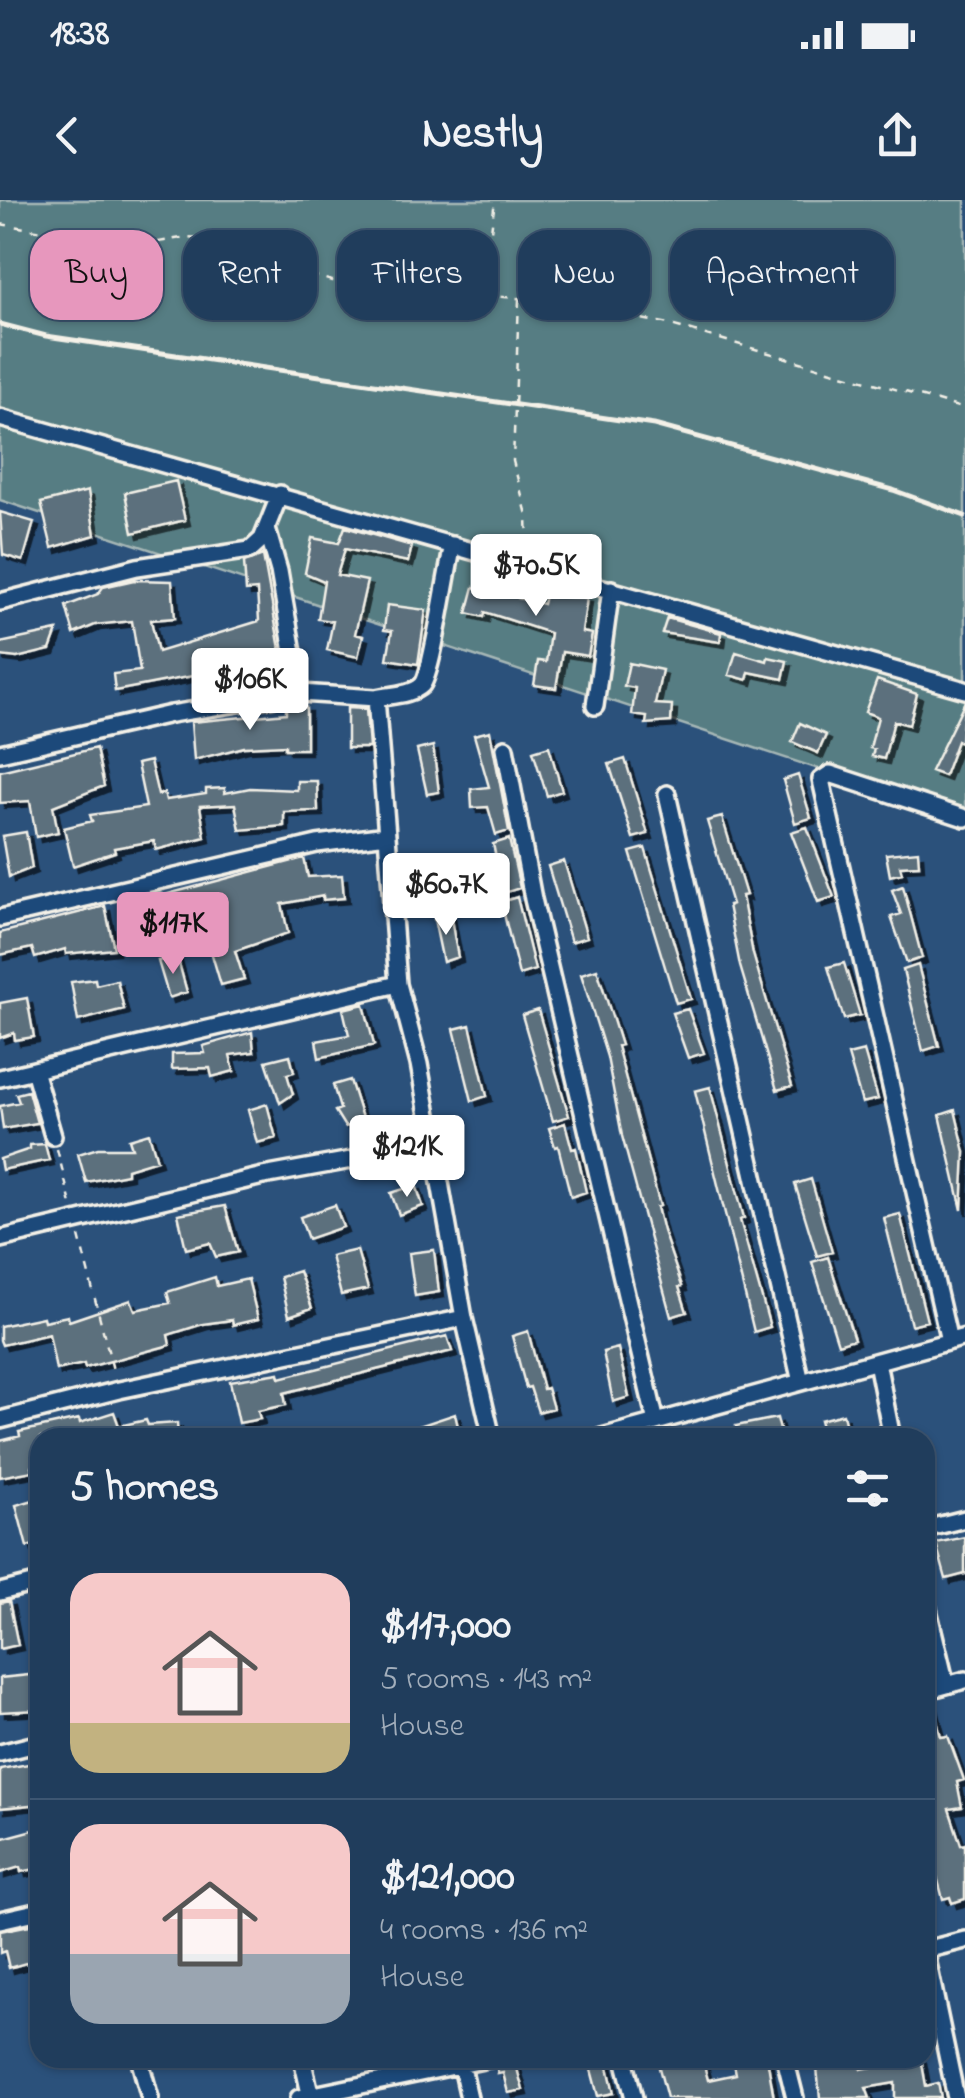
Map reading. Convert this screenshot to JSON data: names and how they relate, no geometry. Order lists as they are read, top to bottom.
{
  "page": {
    "status": "18:38",
    "header": "Nestly",
    "chip": [
      "Buy",
      "Rent",
      "Filters",
      "New",
      "Apartment"
    ],
    "price": [
      "$70.5K",
      "$106K",
      "$60.7K",
      "$117K",
      "$121K"
    ],
    "heading": "5 homes",
    "list": [
      {
        "name": "$117,000",
        "note": "5 rooms · 143 m² · House"
      },
      {
        "name": "$121,000",
        "note": "4 rooms · 136 m² · House"
      }
    ]
  }
}
